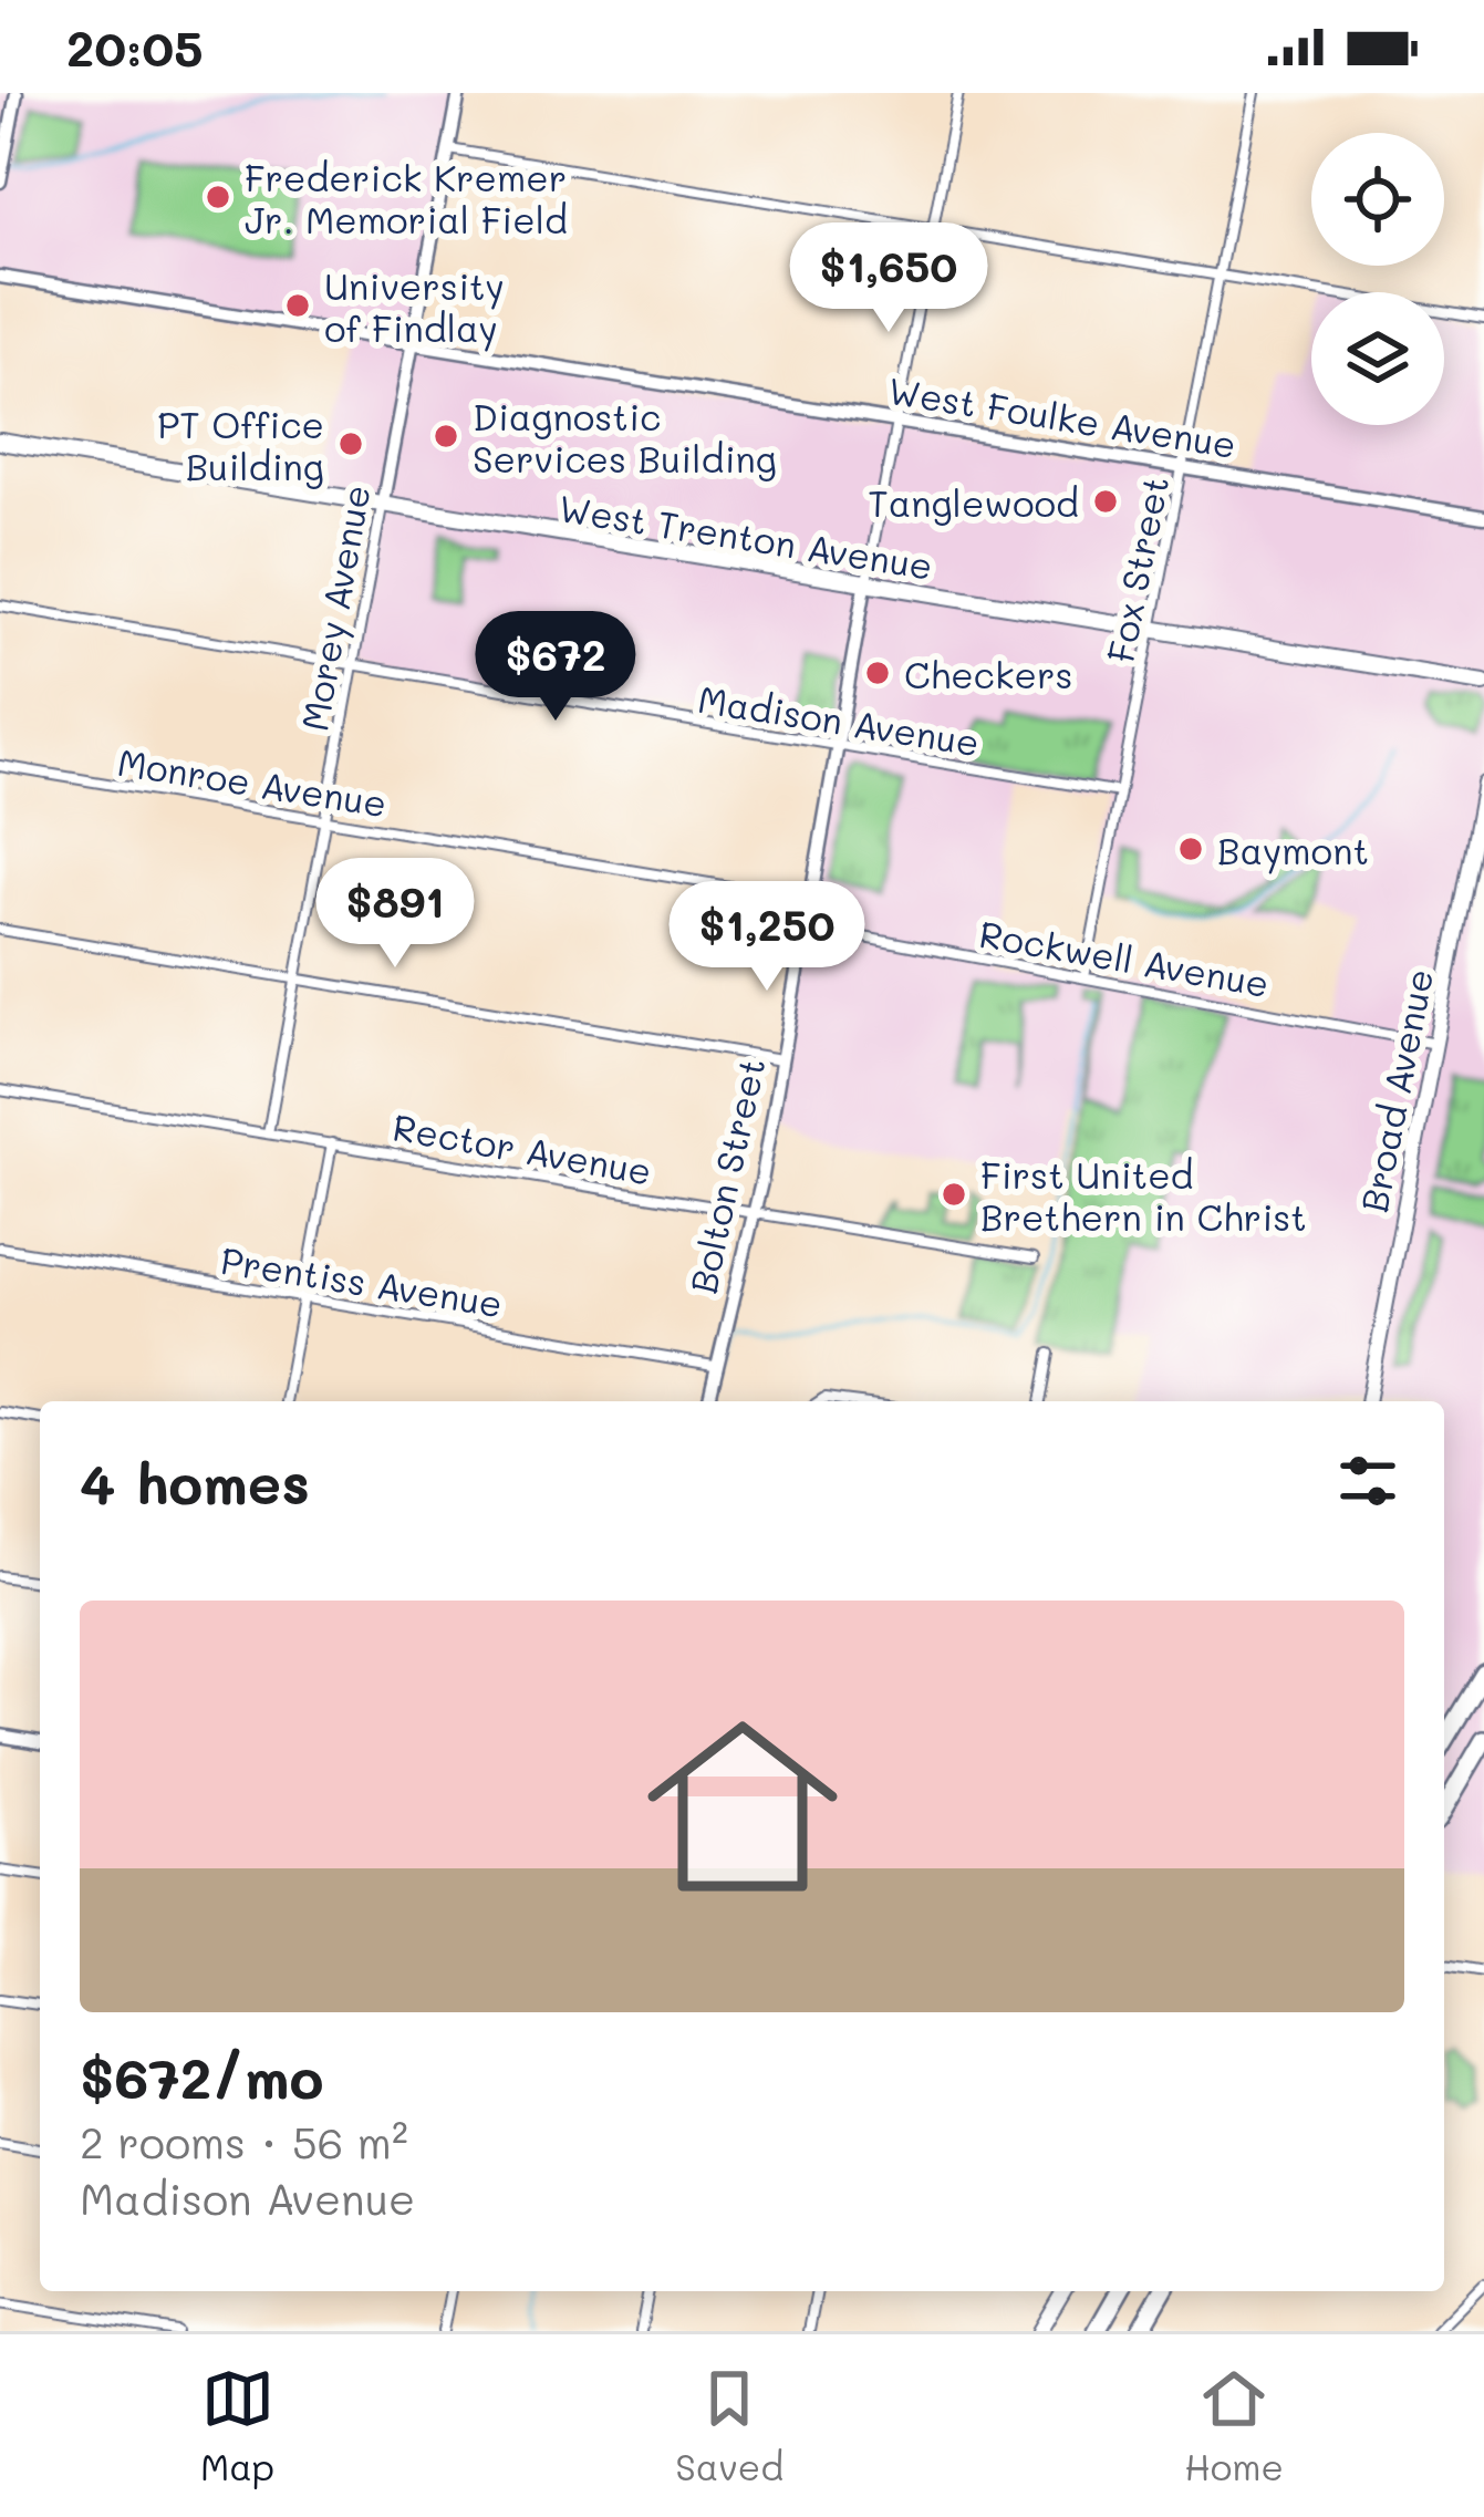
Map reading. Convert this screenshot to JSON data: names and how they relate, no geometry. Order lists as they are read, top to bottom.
{
  "streets": {
    "main road": ["West Trenton Avenue", "Broad Avenue"],
    "street": [
      "West Foulke Avenue",
      "Fox Street",
      "Morey Avenue",
      "Madison Avenue",
      "Monroe Avenue",
      "Rockwell Avenue",
      "Rector Avenue",
      "Bolton Street",
      "Prentiss Avenue"
    ]
  },
  "crossings": [
    ["West Foulke Avenue", "Fox Street"],
    ["West Foulke Avenue", "Morey Avenue"],
    ["West Foulke Avenue", "Bolton Street"],
    ["West Trenton Avenue", "Fox Street"],
    ["West Trenton Avenue", "Morey Avenue"],
    ["West Trenton Avenue", "Bolton Street"],
    ["Fox Street", "Madison Avenue"],
    ["Fox Street", "Rockwell Avenue"],
    ["Morey Avenue", "Madison Avenue"],
    ["Morey Avenue", "Monroe Avenue"],
    ["Morey Avenue", "Rector Avenue"],
    ["Madison Avenue", "Bolton Street"],
    ["Monroe Avenue", "Bolton Street"],
    ["Rockwell Avenue", "Broad Avenue"],
    ["Rockwell Avenue", "Bolton Street"],
    ["Rector Avenue", "Bolton Street"],
    ["Bolton Street", "Prentiss Avenue"]
  ],
  "places": [
    "Frederick Kremer Jr. Memorial Field",
    "University of Findlay",
    "Diagnostic Services Building",
    "PT Office Building",
    "Tanglewood",
    "Checkers",
    "Baymont",
    "First United Brethern in Christ"
  ],
  "page": {
    "status": "20:05",
    "price": [
      "$1,650",
      "$672",
      "$891",
      "$1,250"
    ],
    "heading": "4 homes",
    "list": [
      {
        "name": "$672/mo",
        "note": "2 rooms · 56 m² · Madison Avenue"
      }
    ],
    "tabs": ["Map", "Saved", "Home"]
  }
}
